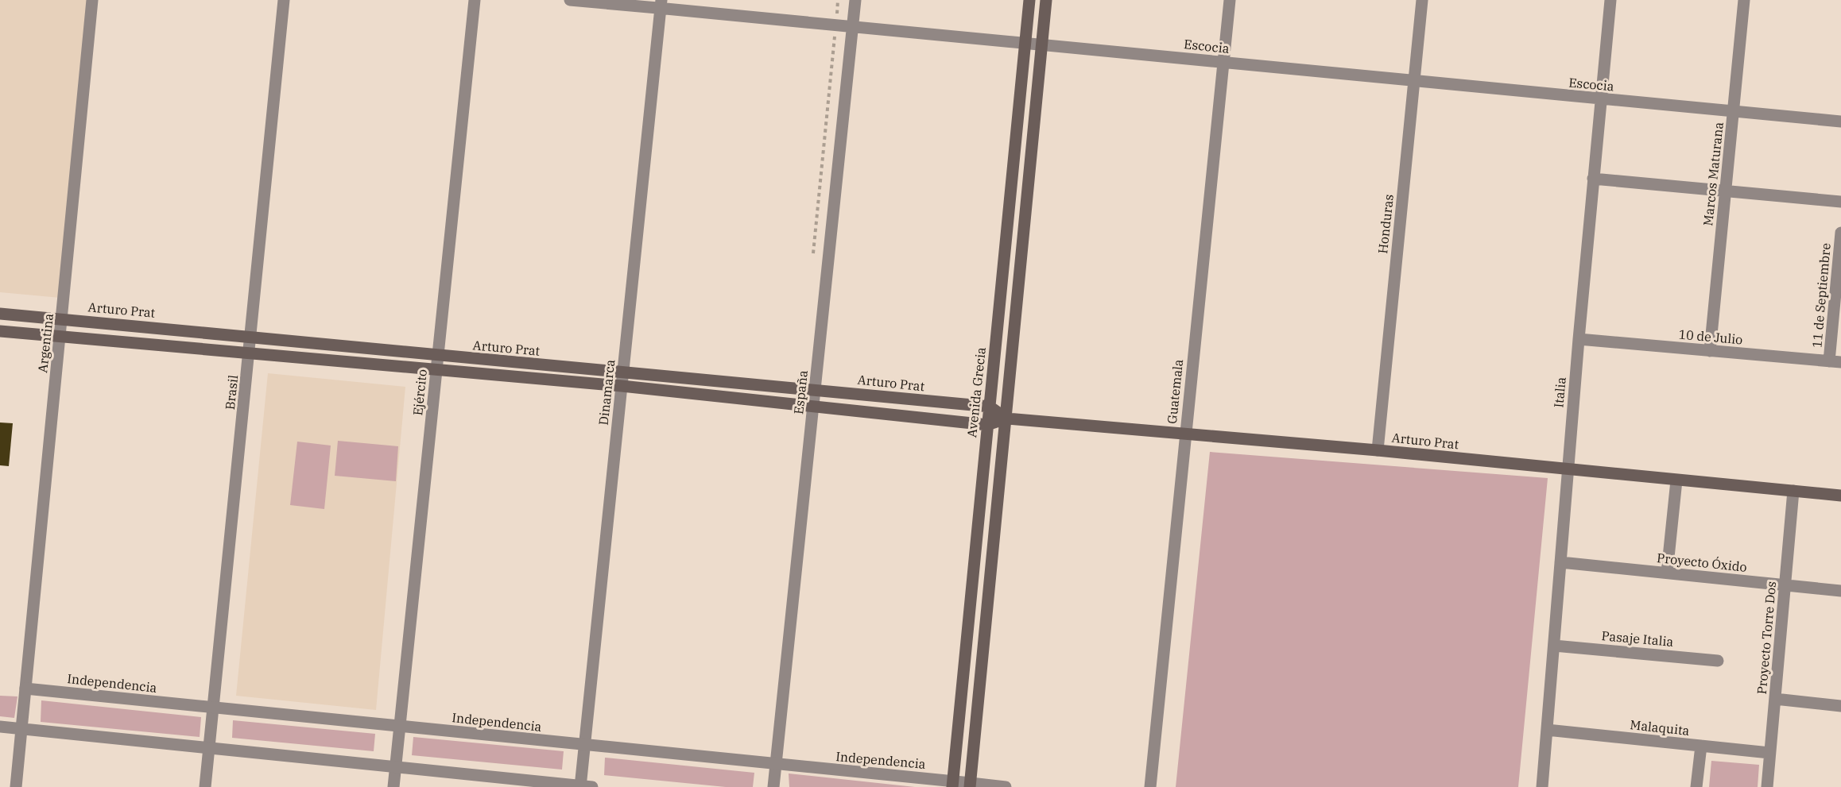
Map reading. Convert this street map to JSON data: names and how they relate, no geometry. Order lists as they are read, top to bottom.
{
  "streets": {
    "main road": ["Arturo Prat", "Avenida Grecia"],
    "street": [
      "Escocia",
      "Marcos Maturana",
      "Honduras",
      "11 de Septiembre",
      "10 de Julio",
      "Argentina",
      "Guatemala",
      "Brasil",
      "Ejército",
      "Dinamarca",
      "España",
      "Italia",
      "Proyecto Óxido",
      "Proyecto Torre Dos",
      "Pasaje Italia",
      "Independencia",
      "Malaquita"
    ]
  },
  "crossings": [
    ["Escocia", "Marcos Maturana"],
    ["Escocia", "Honduras"],
    ["Escocia", "Guatemala"],
    ["Escocia", "Dinamarca"],
    ["Escocia", "España"],
    ["Escocia", "Avenida Grecia"],
    ["Escocia", "Italia"],
    ["Marcos Maturana", "10 de Julio"],
    ["Honduras", "Arturo Prat"],
    ["11 de Septiembre", "10 de Julio"],
    ["Arturo Prat", "Argentina"],
    ["Arturo Prat", "Guatemala"],
    ["Arturo Prat", "Brasil"],
    ["Arturo Prat", "Ejército"],
    ["Arturo Prat", "Dinamarca"],
    ["Arturo Prat", "España"],
    ["Arturo Prat", "Avenida Grecia"],
    ["Arturo Prat", "Italia"],
    ["Arturo Prat", "Proyecto Torre Dos"],
    ["10 de Julio", "Italia"],
    ["Argentina", "Independencia"],
    ["Brasil", "Independencia"],
    ["Ejército", "Independencia"],
    ["Dinamarca", "Independencia"],
    ["España", "Independencia"],
    ["Avenida Grecia", "Independencia"],
    ["Italia", "Proyecto Óxido"],
    ["Italia", "Pasaje Italia"],
    ["Italia", "Malaquita"],
    ["Proyecto Óxido", "Proyecto Torre Dos"],
    ["Proyecto Torre Dos", "Malaquita"]
  ]
}
